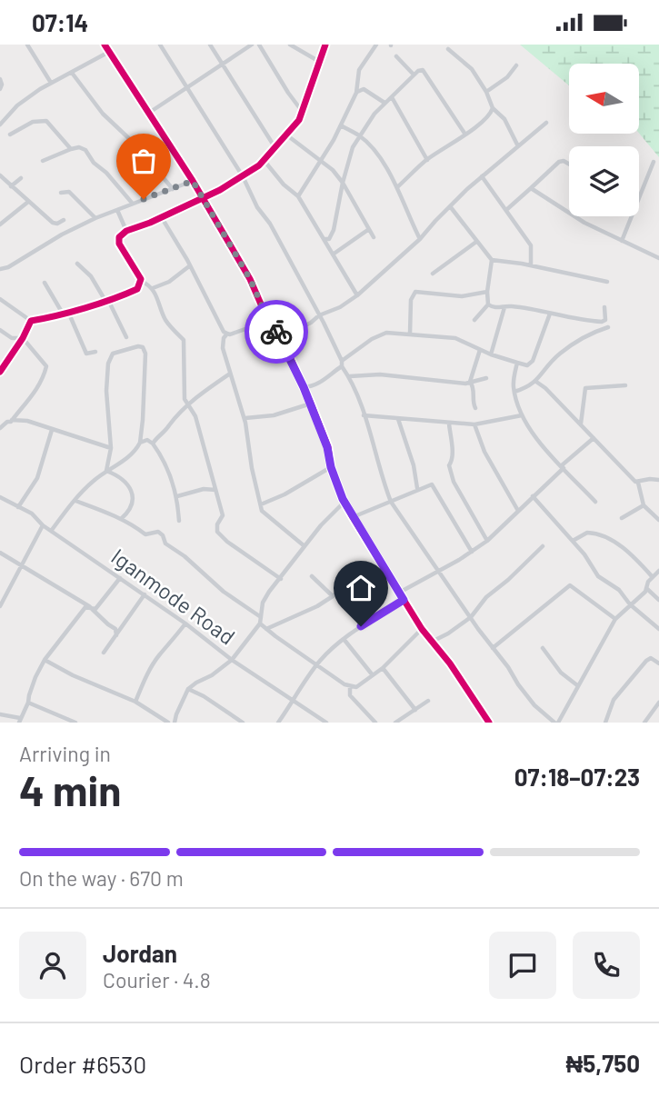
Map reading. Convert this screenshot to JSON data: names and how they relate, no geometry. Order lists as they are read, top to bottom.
{
  "streets": {
    "street": ["Iganmode Road"]
  },
  "north": "left",
  "page": {
    "status": "07:14",
    "heading": ["4 min", "Arriving in", "07:18–07:23"],
    "panel": [
      "Jordan",
      "Courier · 4.8",
      "Order #6530",
      "₦5,750"
    ],
    "bar": "On the way · 670 m"
  }
}
